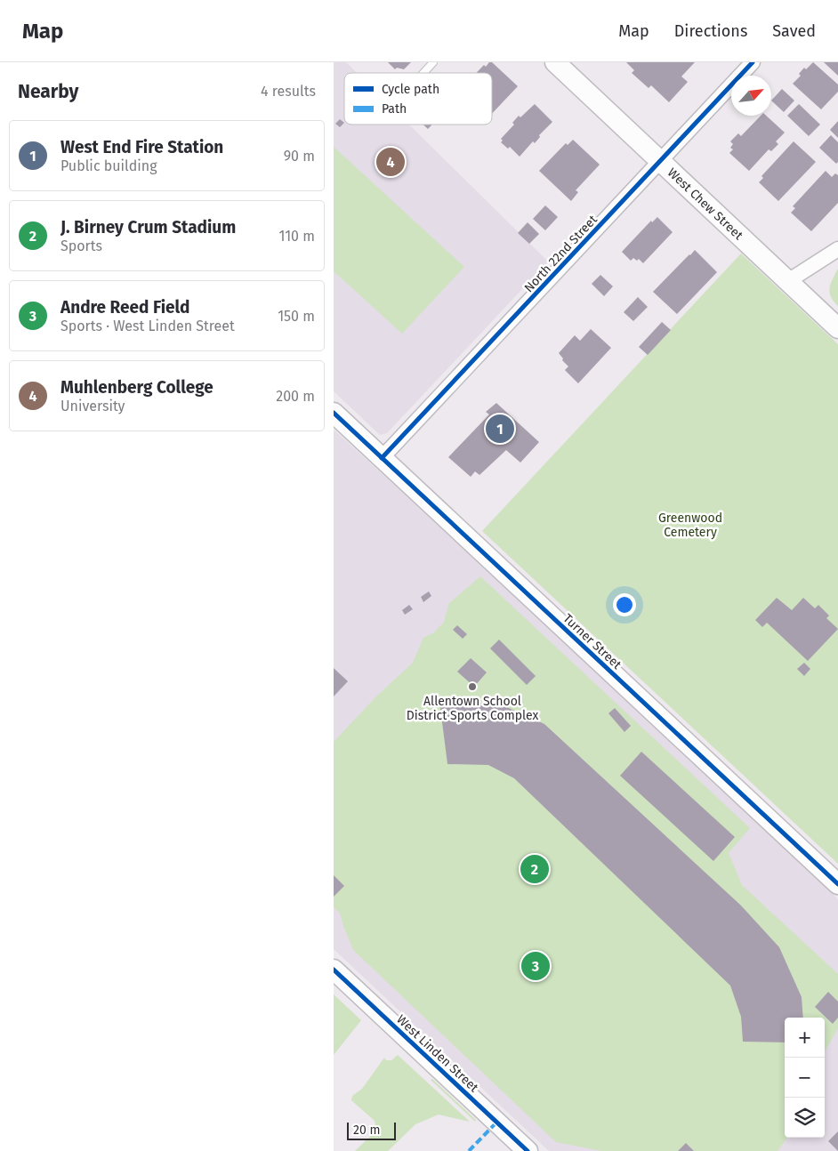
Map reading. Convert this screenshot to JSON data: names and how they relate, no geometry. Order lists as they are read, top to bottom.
{
  "streets": {
    "street": [
      "West Chew Street",
      "North 22nd Street",
      "Turner Street",
      "West Linden Street"
    ]
  },
  "crossings": [
    ["West Chew Street", "North 22nd Street"],
    ["North 22nd Street", "Turner Street"]
  ],
  "parks": ["Greenwood Cemetery"],
  "places": ["Allentown School District Sports Complex"],
  "legend": ["Cycle path", "Path"],
  "scale_bar": "20 m",
  "north": "top right",
  "page": {
    "header": "Map",
    "nav": ["Map", "Directions", "Saved"],
    "heading": ["Nearby", "4 results"],
    "list": [
      {
        "mark": "1",
        "name": "West End Fire Station",
        "note": "Public building",
        "value": "90 m"
      },
      {
        "mark": "2",
        "name": "J. Birney Crum Stadium",
        "note": "Sports",
        "value": "110 m"
      },
      {
        "mark": "3",
        "name": "Andre Reed Field",
        "note": "Sports · West Linden Street",
        "value": "150 m"
      },
      {
        "mark": "4",
        "name": "Muhlenberg College",
        "note": "University",
        "value": "200 m"
      }
    ],
    "pins": [
      "4",
      "1",
      "2",
      "3"
    ],
    "map_buttons": ["+", "−"],
    "scale": "20 m"
  }
}
